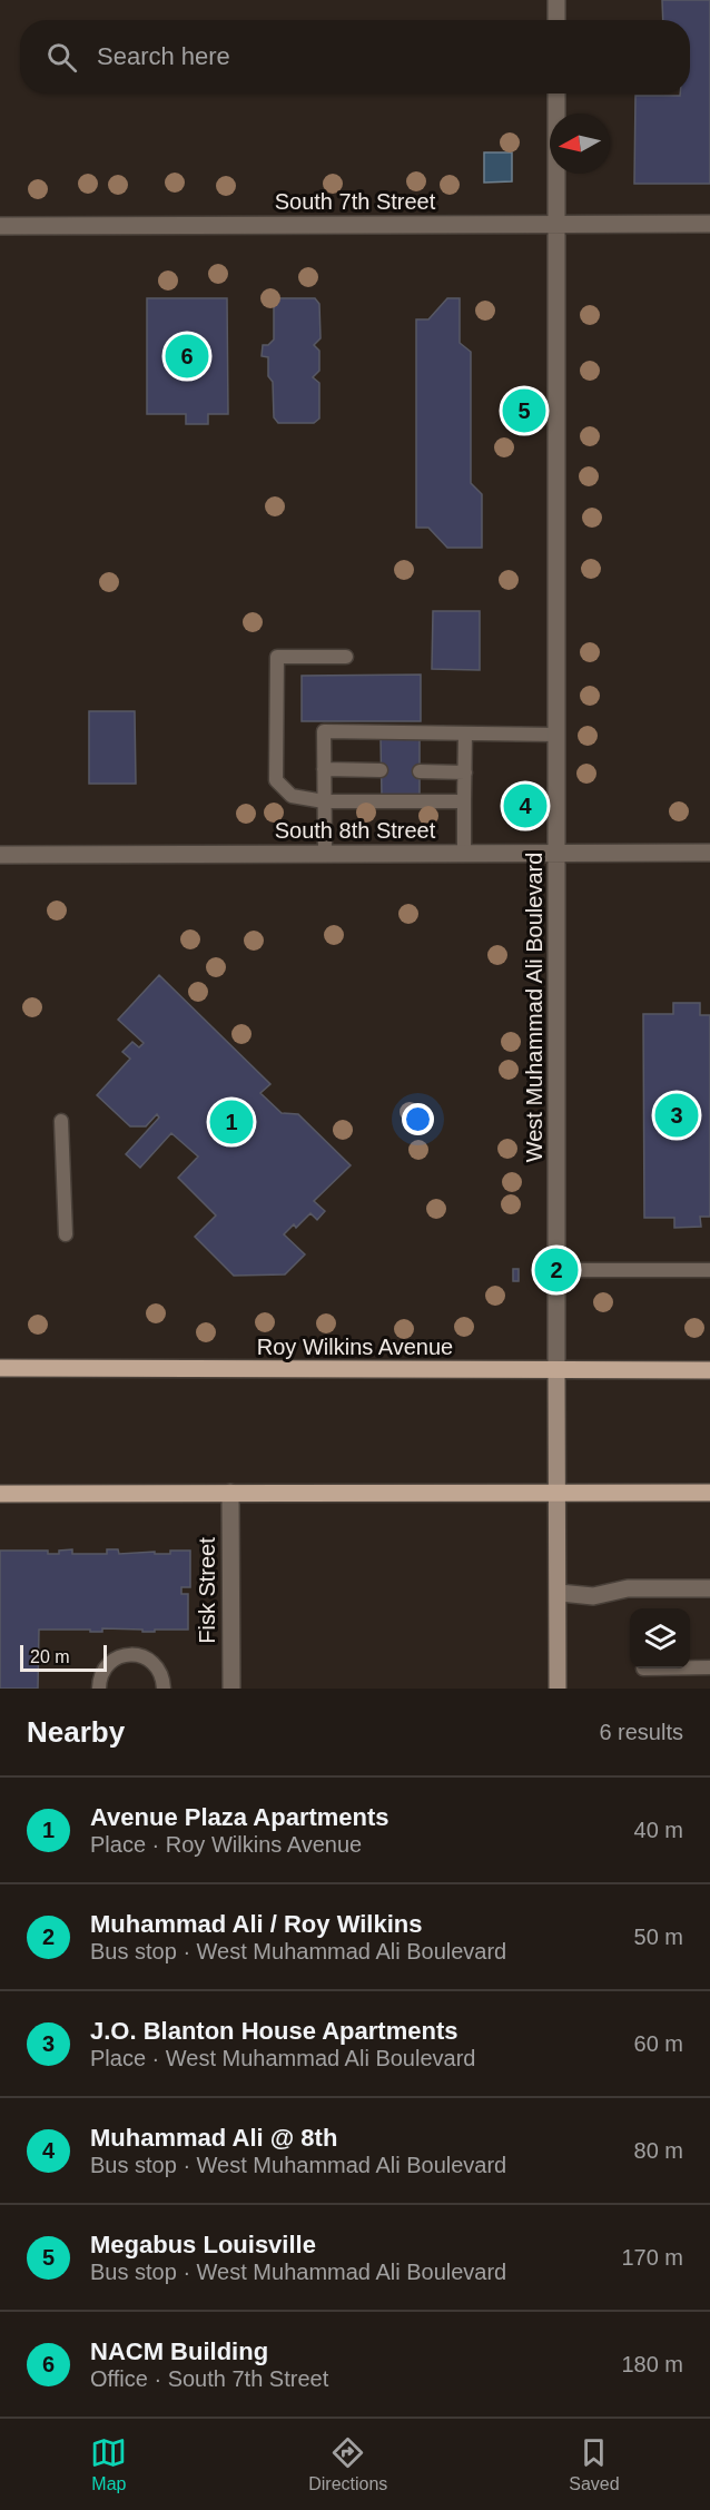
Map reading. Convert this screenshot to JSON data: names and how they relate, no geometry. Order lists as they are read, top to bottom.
{
  "streets": {
    "main road": ["West Muhammad Ali Boulevard", "Roy Wilkins Avenue"],
    "street": ["South 7th Street", "South 8th Street", "Fisk Street"]
  },
  "crossings": [
    ["South 7th Street", "West Muhammad Ali Boulevard"],
    ["South 8th Street", "West Muhammad Ali Boulevard"],
    ["West Muhammad Ali Boulevard", "Roy Wilkins Avenue"]
  ],
  "scale_bar": "20 m",
  "north": "left",
  "page": {
    "search": "Search here",
    "pins": [
      "6",
      "5",
      "4",
      "3",
      "1",
      "2"
    ],
    "scale": "20 m",
    "heading": ["Nearby", "6 results"],
    "list": [
      {
        "mark": "1",
        "name": "Avenue Plaza Apartments",
        "note": "Place · Roy Wilkins Avenue",
        "value": "40 m"
      },
      {
        "mark": "2",
        "name": "Muhammad Ali / Roy Wilkins",
        "note": "Bus stop · West Muhammad Ali Boulevard",
        "value": "50 m"
      },
      {
        "mark": "3",
        "name": "J.O. Blanton House Apartments",
        "note": "Place · West Muhammad Ali Boulevard",
        "value": "60 m"
      },
      {
        "mark": "4",
        "name": "Muhammad Ali @ 8th",
        "note": "Bus stop · West Muhammad Ali Boulevard",
        "value": "80 m"
      },
      {
        "mark": "5",
        "name": "Megabus Louisville",
        "note": "Bus stop · West Muhammad Ali Boulevard",
        "value": "170 m"
      },
      {
        "mark": "6",
        "name": "NACM Building",
        "note": "Office · South 7th Street",
        "value": "180 m"
      }
    ],
    "nav": ["Map", "Directions", "Saved"]
  }
}
